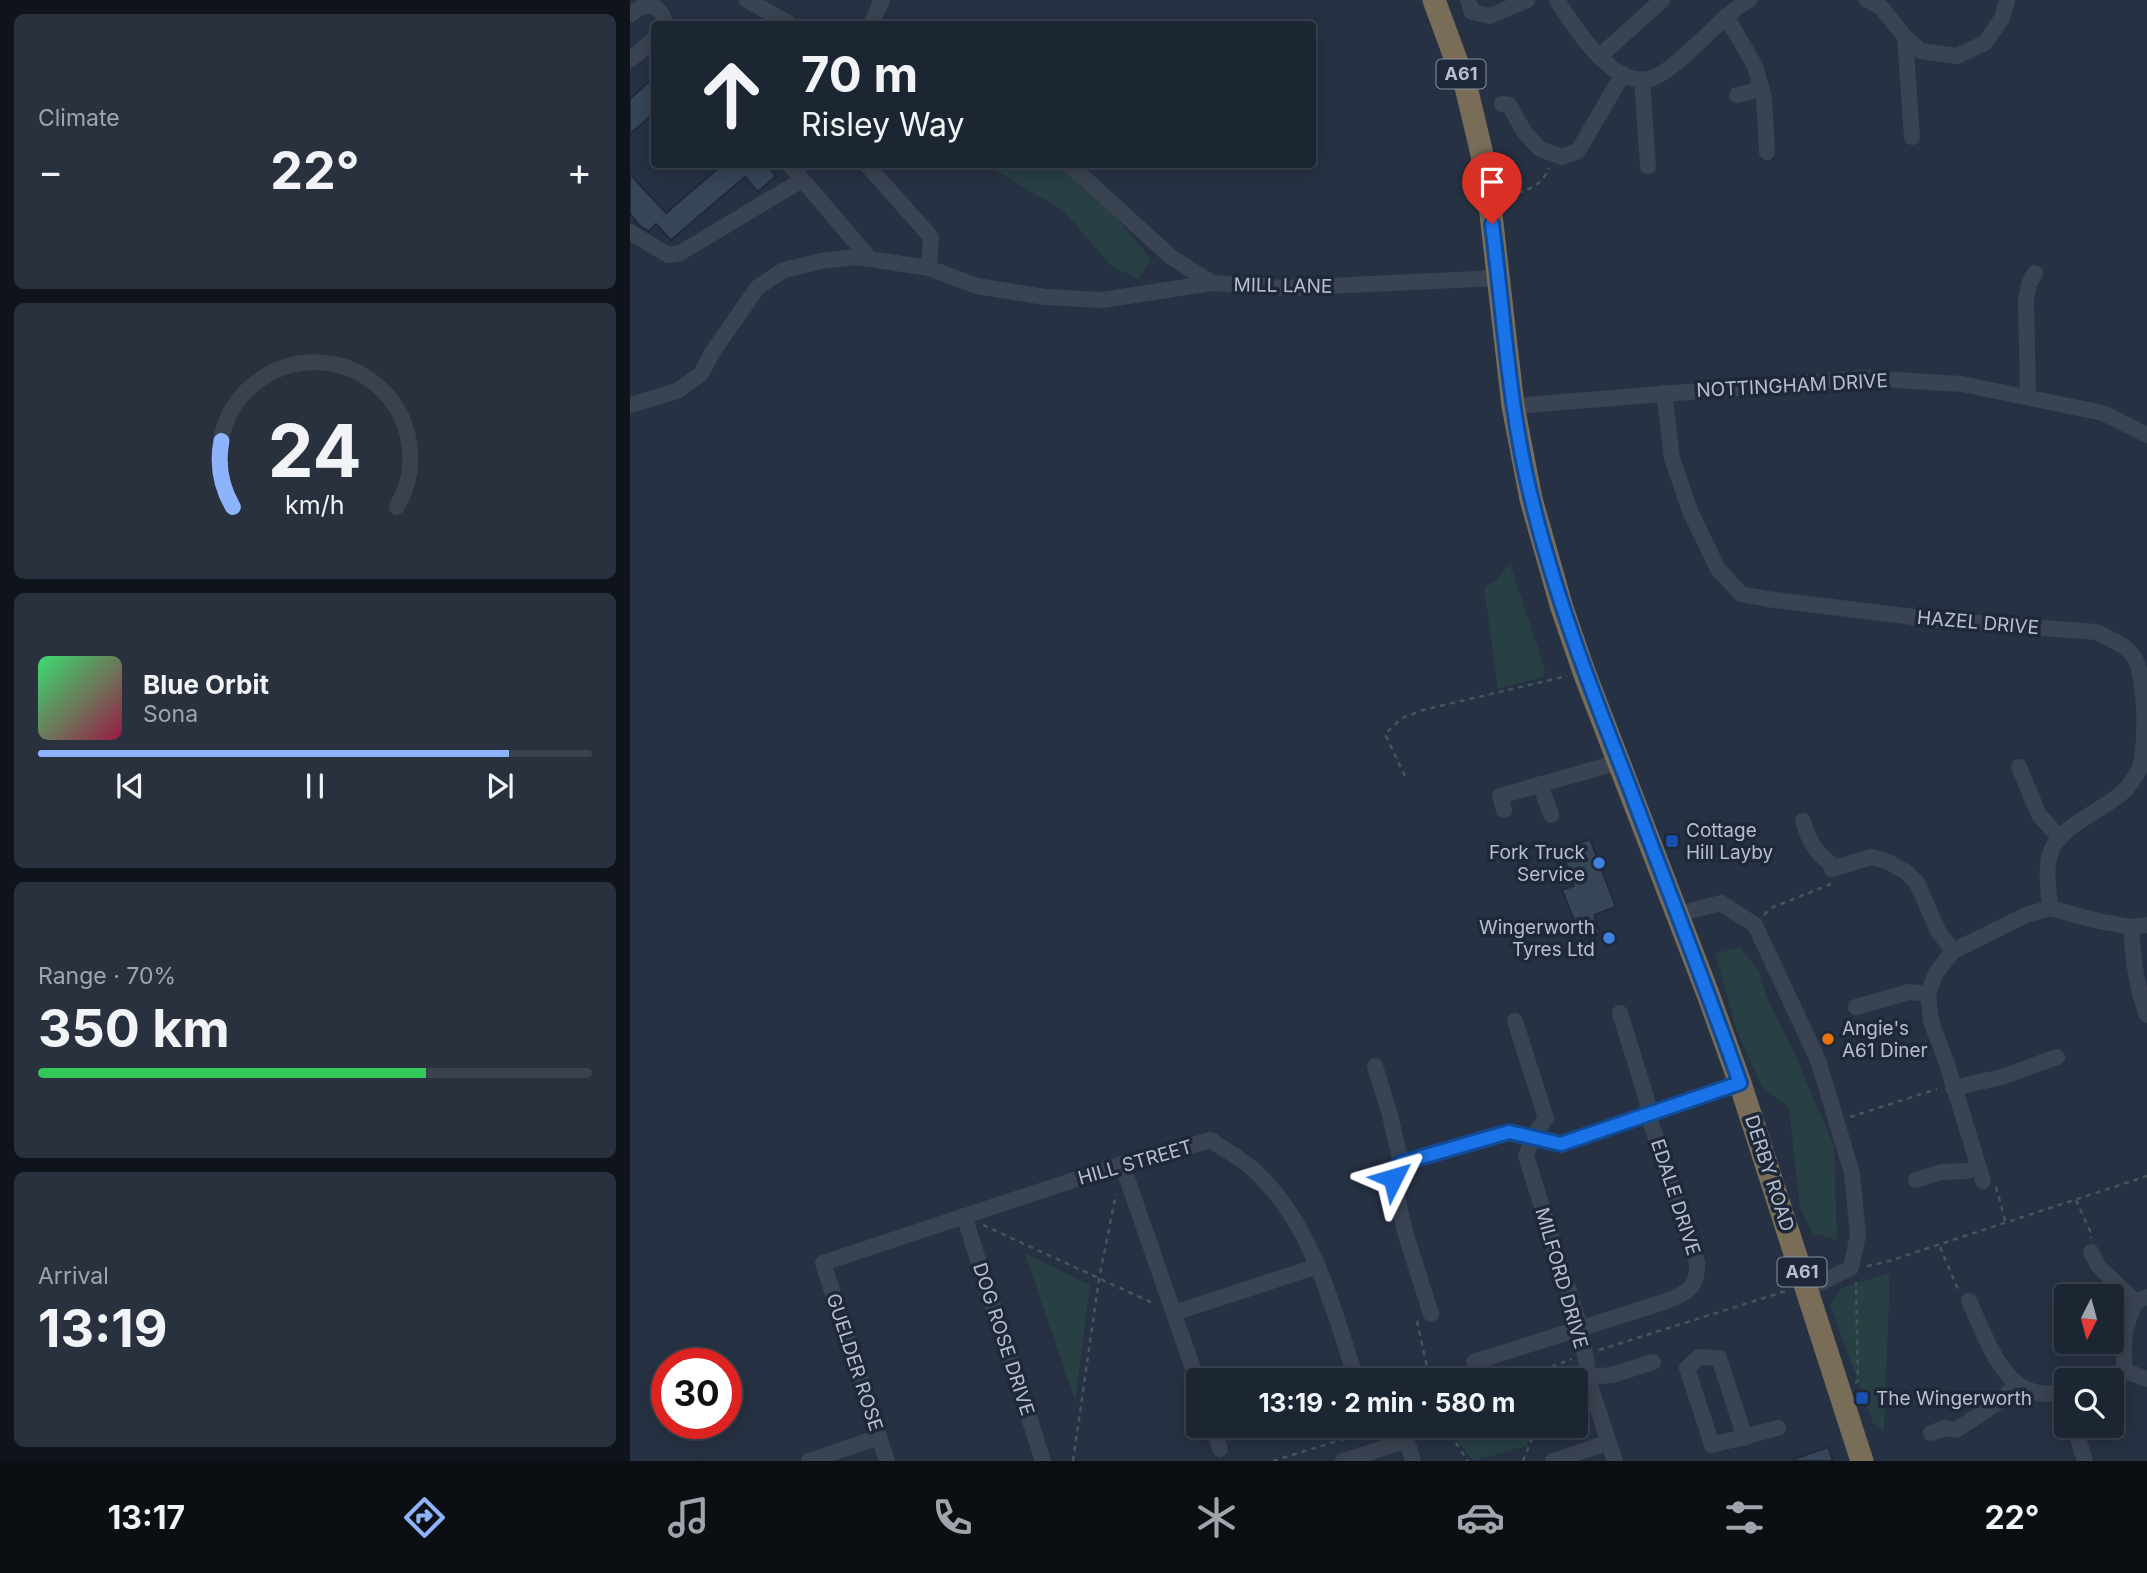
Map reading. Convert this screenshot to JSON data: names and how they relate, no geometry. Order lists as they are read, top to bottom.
{
  "streets": {
    "highway": ["A61", "DERBY ROAD"],
    "street": [
      "MILL LANE",
      "NOTTINGHAM DRIVE",
      "HAZEL DRIVE",
      "HILL STREET",
      "EDALE DRIVE",
      "MILFORD DRIVE",
      "DOG ROSE DRIVE",
      "GUELDER ROSE"
    ]
  },
  "crossings": [
    ["MILL LANE", "DERBY ROAD"],
    ["NOTTINGHAM DRIVE", "HAZEL DRIVE"],
    ["NOTTINGHAM DRIVE", "DERBY ROAD"],
    ["HILL STREET", "DOG ROSE DRIVE"],
    ["HILL STREET", "GUELDER ROSE"],
    ["EDALE DRIVE", "MILFORD DRIVE"]
  ],
  "places": {
    "transit": ["Cottage Hill Layby", "The Wingerworth"],
    "other": ["Fork Truck Service", "Wingerworth Tyres Ltd", "Angie's A61 Diner"]
  },
  "north": "bottom",
  "page": {
    "tile": [
      "Climate",
      ["Range · 70%", "350 km"],
      ["Arrival", "13:19"]
    ],
    "turn": ["70 m", "Risley Way"],
    "heat": ["−", "22°", "+"],
    "song": ["Blue Orbit", "Sona"],
    "limit": "30",
    "trip": "13:19 · 2 min · 580 m",
    "tabs": ["13:17", "22°"],
    "gauge": ["24", "km/h"]
  }
}
